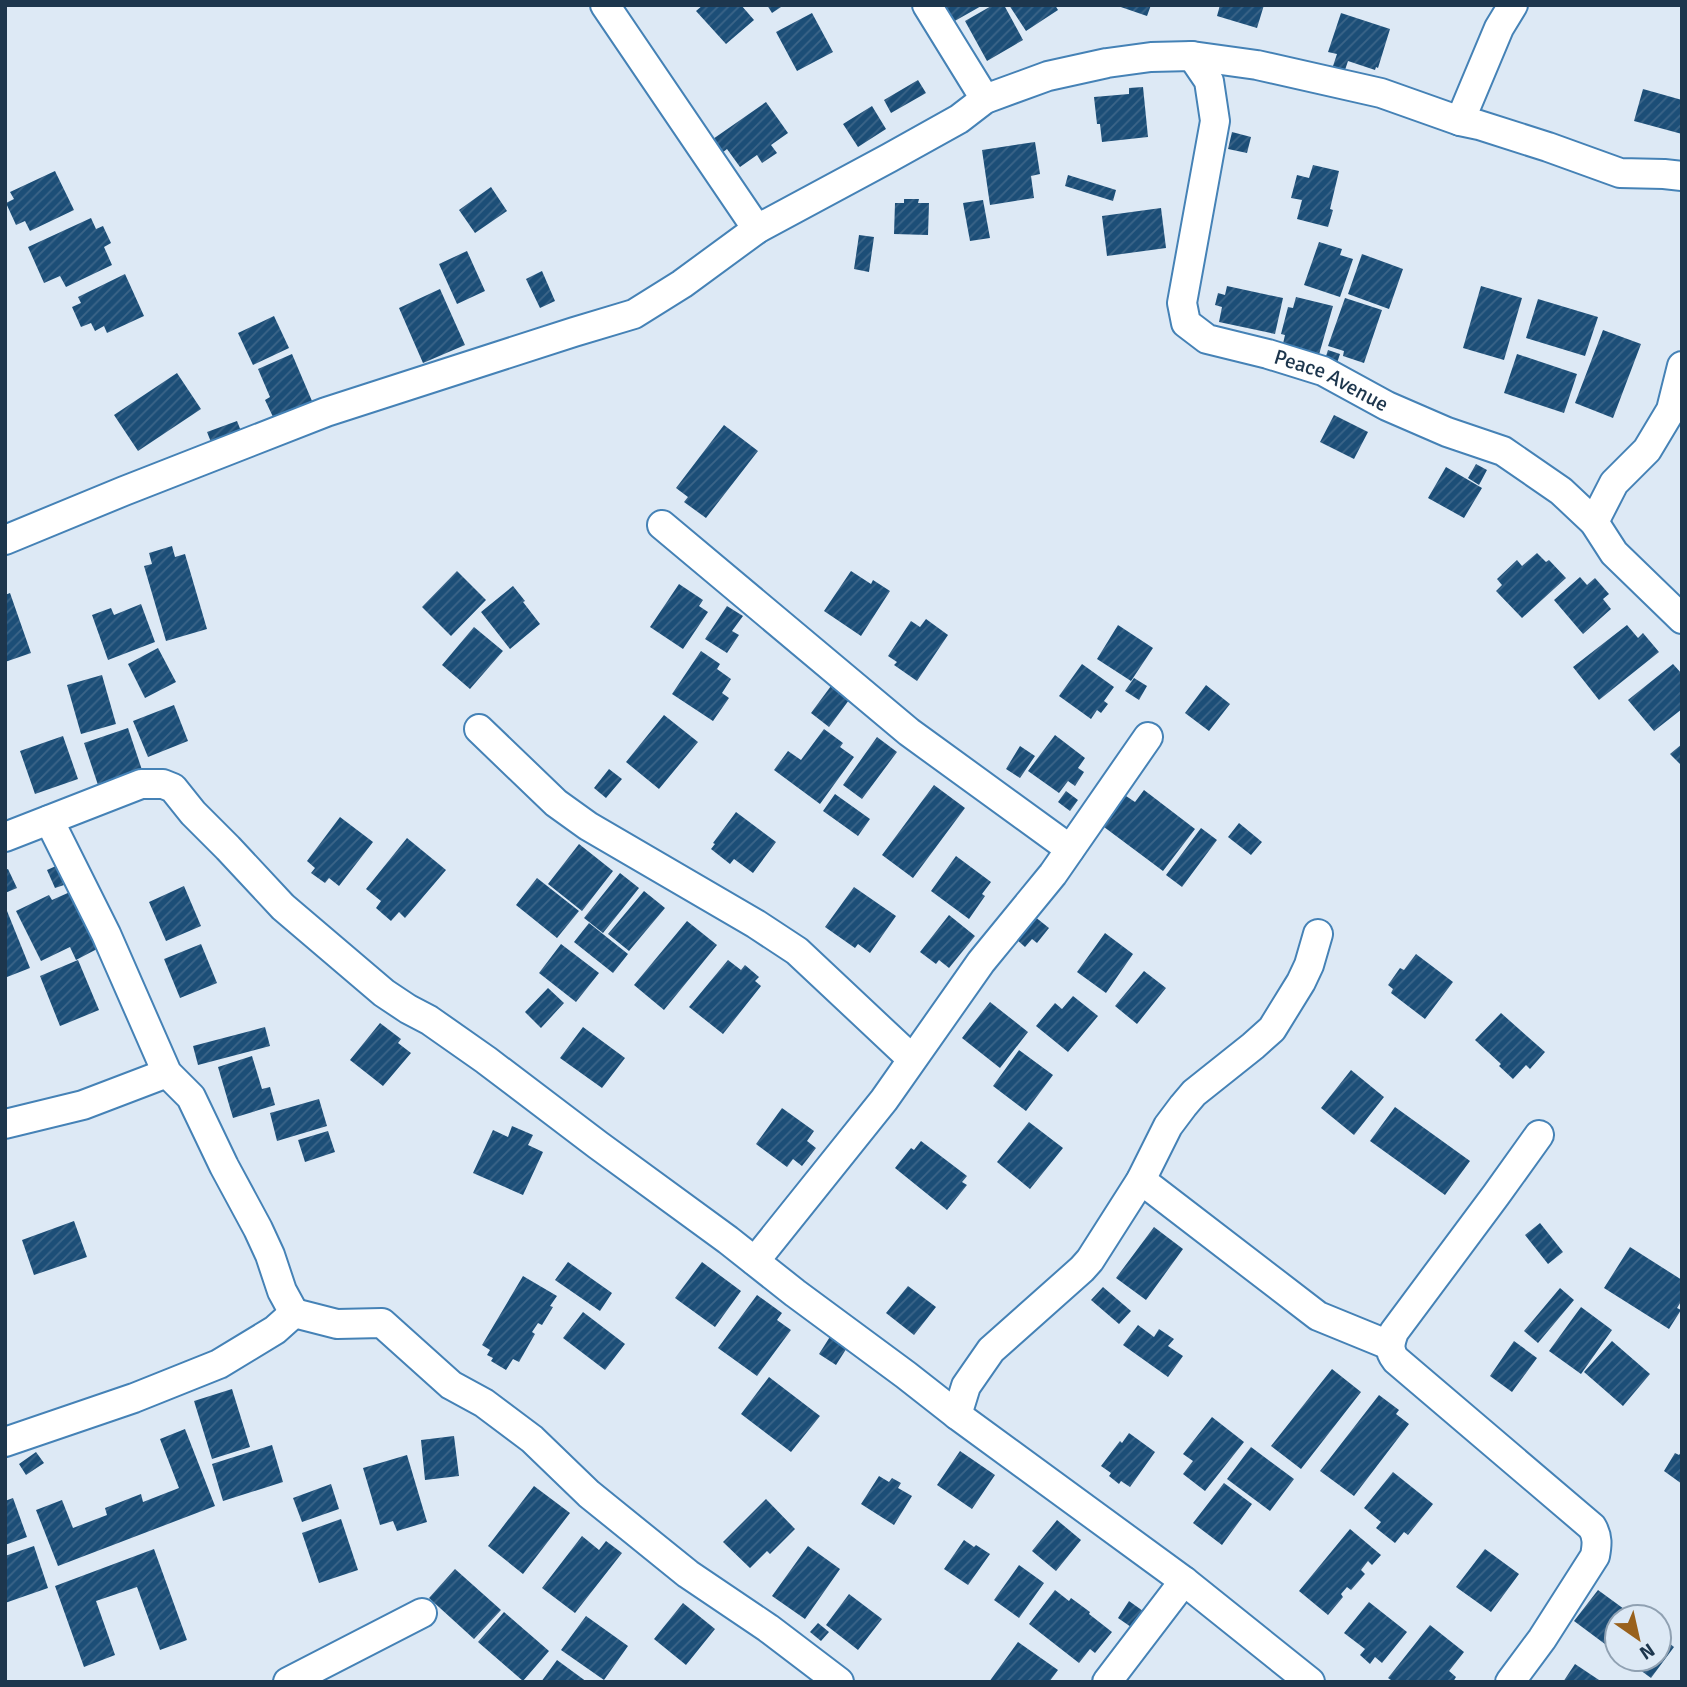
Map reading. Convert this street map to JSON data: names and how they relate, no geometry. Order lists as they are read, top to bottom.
{
  "streets": {
    "street": ["Peace Avenue"]
  },
  "north": "bottom right"
}
